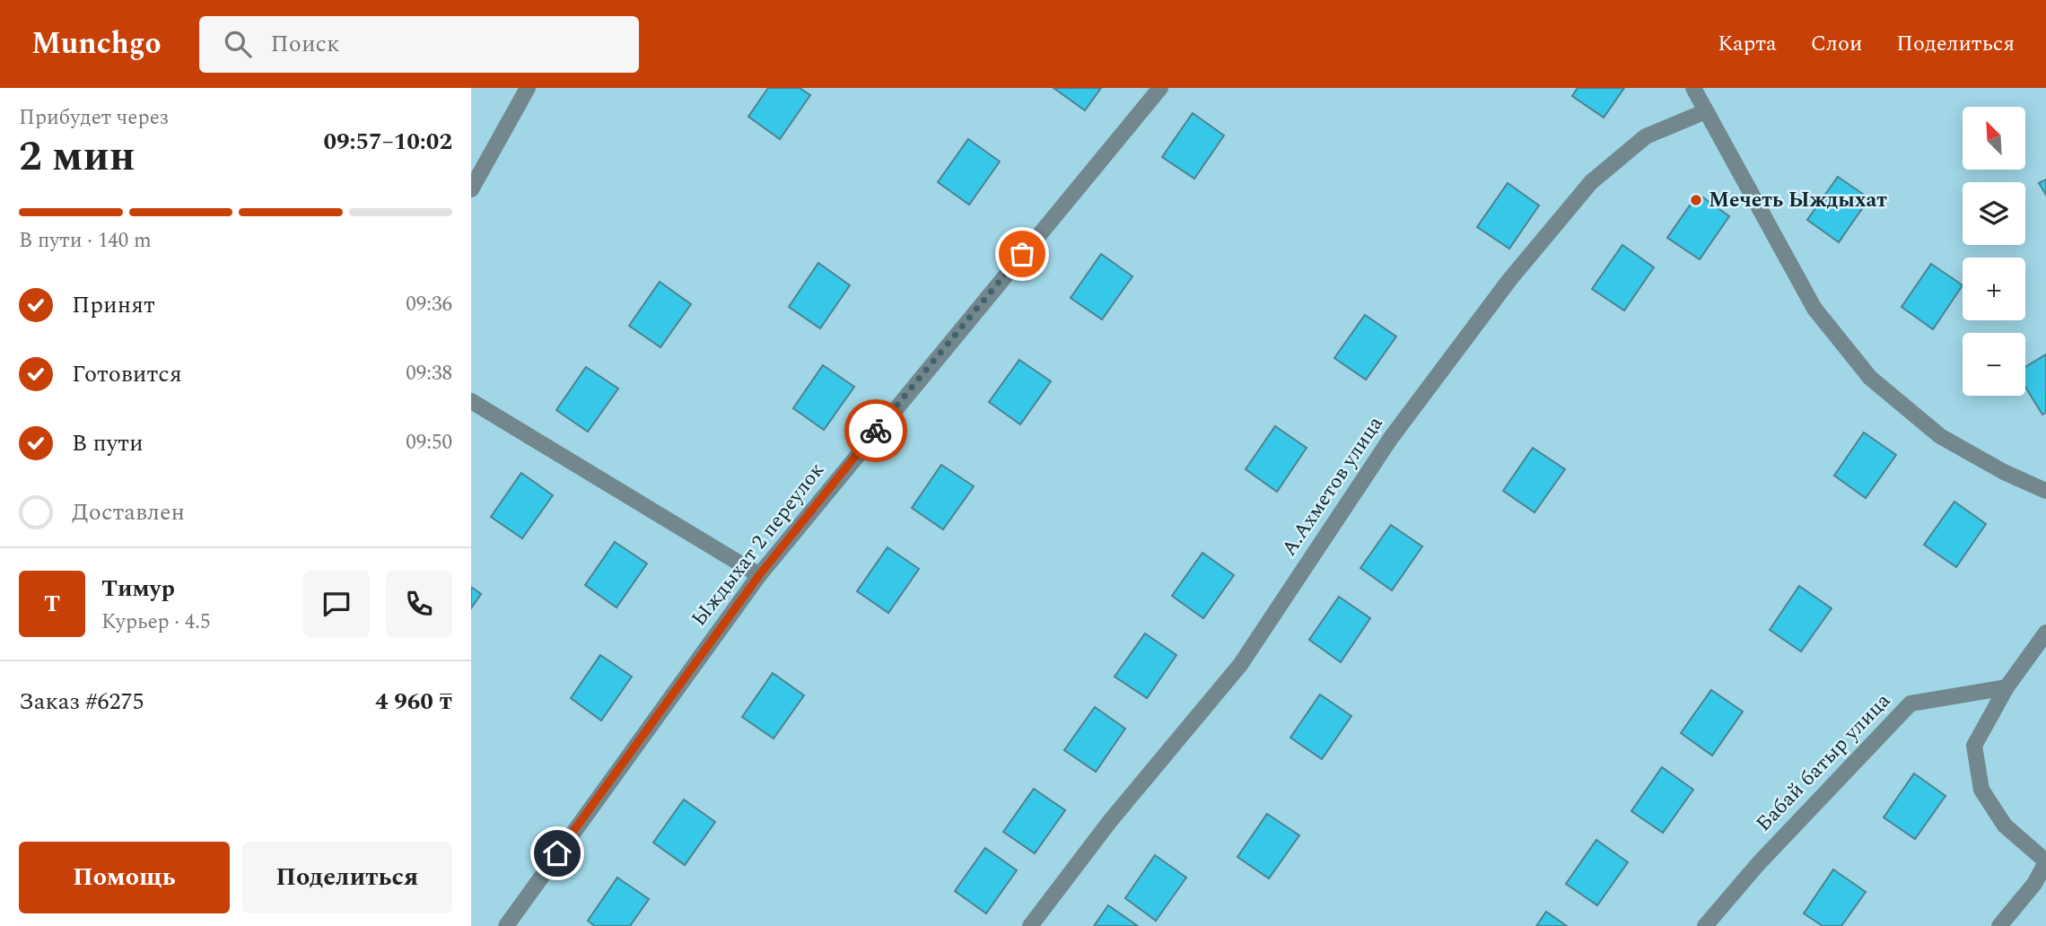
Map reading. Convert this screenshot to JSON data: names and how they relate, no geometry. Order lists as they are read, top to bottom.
{
  "streets": {
    "street": ["А.Ахметов улица", "Ыждыхат 2 переулок", "Бабай батыр улица"]
  },
  "places": ["Мечеть Ыждыхат"],
  "north": "top left",
  "page": {
    "header": "Munchgo",
    "search": "Поиск",
    "nav": ["Карта", "Слои", "Поделиться"],
    "heading": ["2 мин", "Прибудет через", "09:57–10:02"],
    "panel": [
      "Тимур",
      "Курьер · 4.5",
      "Заказ #6275",
      "4 960 ₸"
    ],
    "map_buttons": ["+", "−"],
    "bar": "В пути · 140 m",
    "list": [
      ["Принят", "09:36"],
      ["Готовится", "09:38"],
      ["В пути", "09:50"],
      "Доставлен"
    ],
    "round": "Т",
    "buttons": ["Помощь", "Поделиться"]
  }
}
